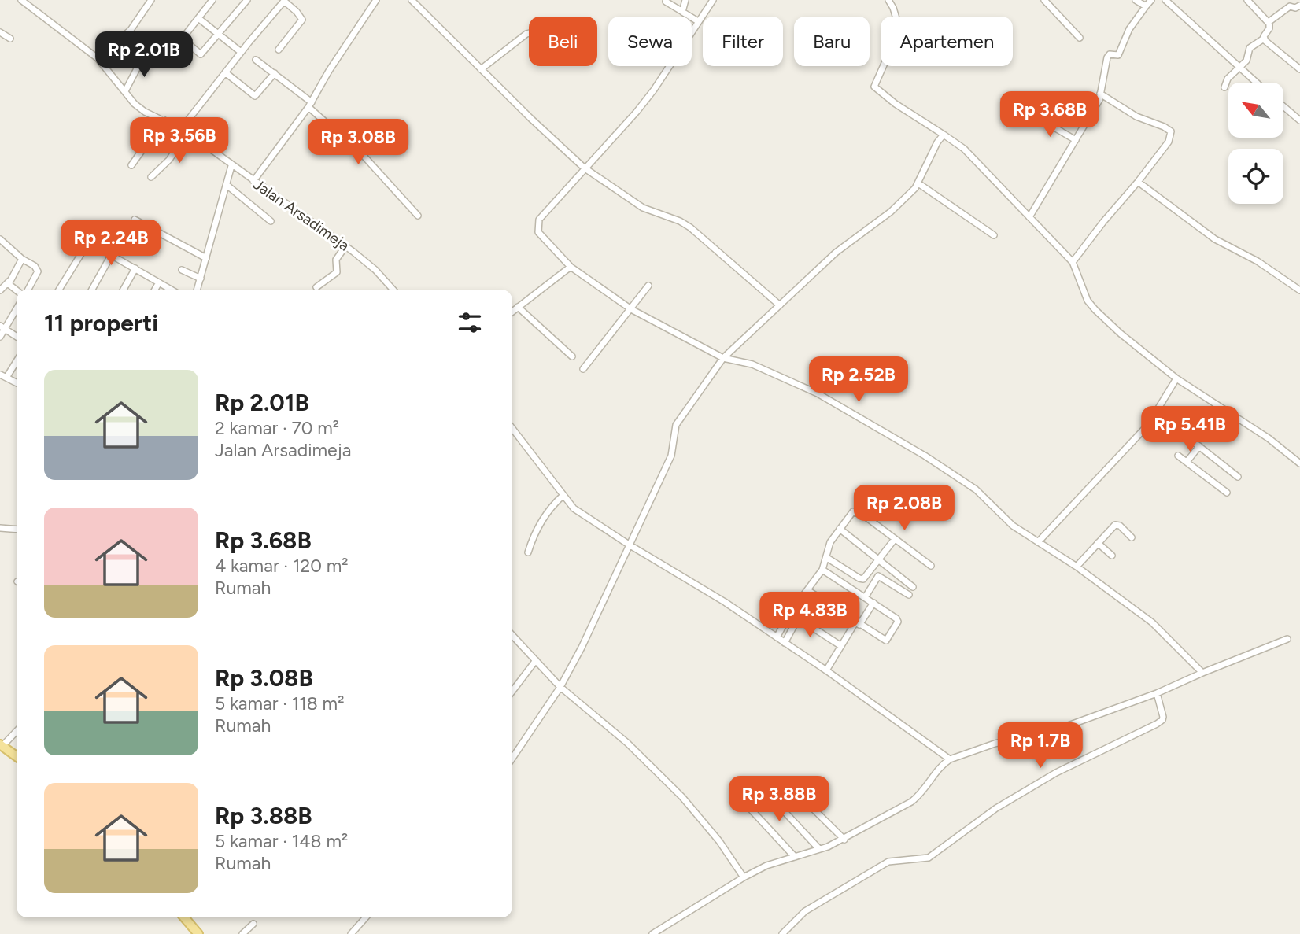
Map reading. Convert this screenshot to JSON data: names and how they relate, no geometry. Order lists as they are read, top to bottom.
{
  "streets": {
    "street": ["Jalan Arsadimeja"]
  },
  "north": "top left",
  "page": {
    "chip": [
      "Beli",
      "Sewa",
      "Filter",
      "Baru",
      "Apartemen"
    ],
    "price": [
      "Rp 2.01B",
      "Rp 3.68B",
      "Rp 3.56B",
      "Rp 3.08B",
      "Rp 2.24B",
      "Rp 2.52B",
      "Rp 5.41B",
      "Rp 2.08B",
      "Rp 4.83B",
      "Rp 1.7B",
      "Rp 3.88B"
    ],
    "heading": "11 properti",
    "list": [
      {
        "name": "Rp 2.01B",
        "note": "2 kamar · 70 m² · Jalan Arsadimeja"
      },
      {
        "name": "Rp 3.68B",
        "note": "4 kamar · 120 m² · Rumah"
      },
      {
        "name": "Rp 3.08B",
        "note": "5 kamar · 118 m² · Rumah"
      },
      {
        "name": "Rp 3.88B",
        "note": "5 kamar · 148 m² · Rumah"
      }
    ]
  }
}
